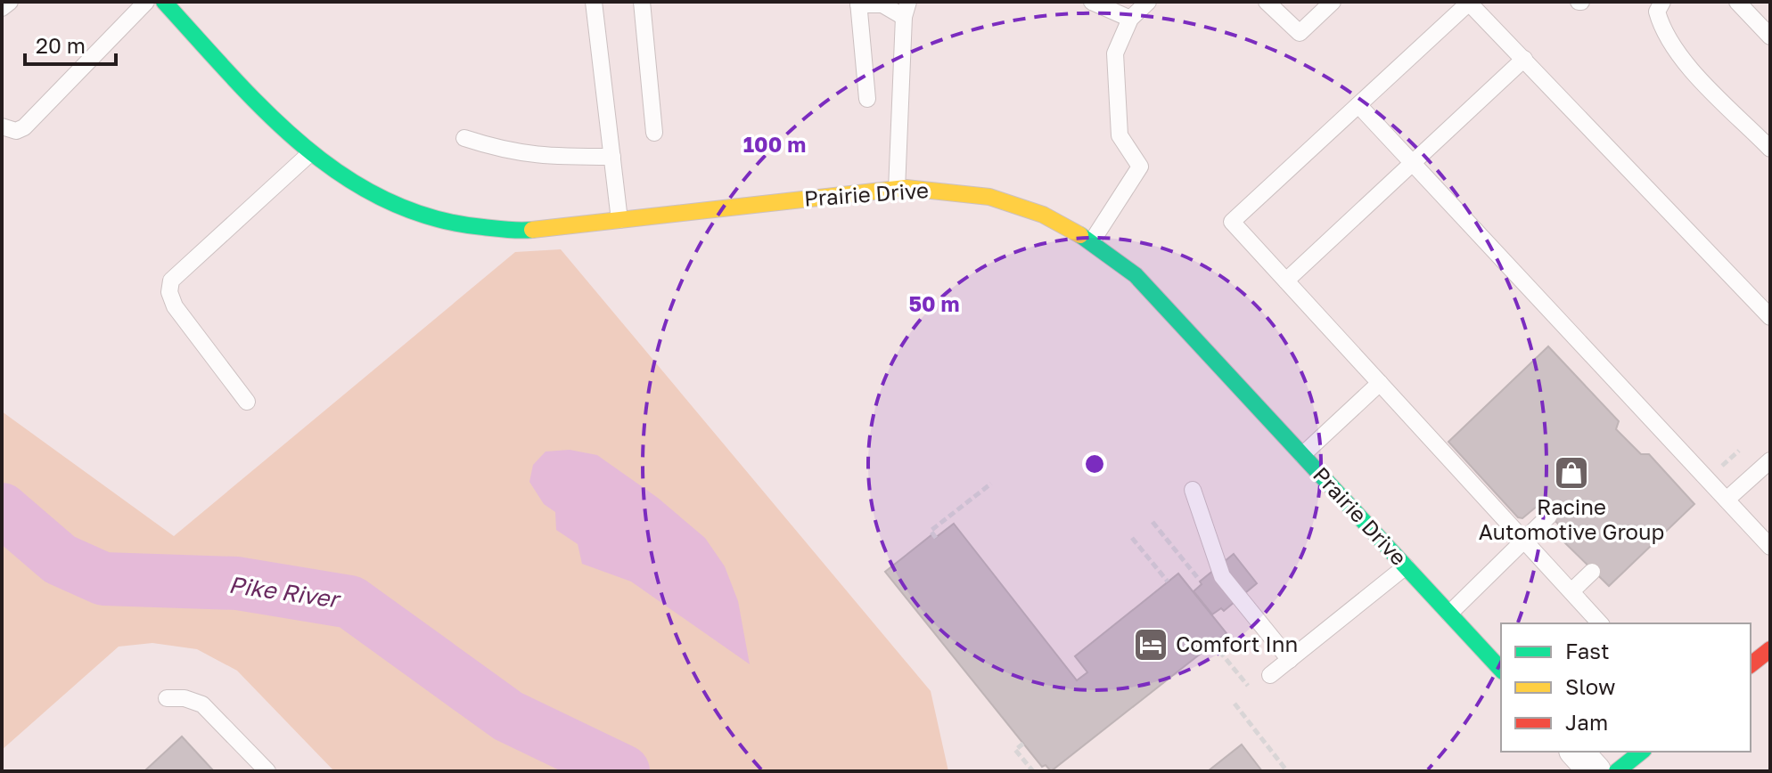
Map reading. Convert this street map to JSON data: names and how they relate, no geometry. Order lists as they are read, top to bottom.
{
  "streets": {
    "street": ["Prairie Drive"]
  },
  "water": ["Pike River"],
  "places": {
    "shop": ["Racine Automotive Group"],
    "hotel": ["Comfort Inn"]
  },
  "legend": ["Fast", "Slow", "Jam"],
  "scale_bar": "20 m",
  "rings": ["100 m", "50 m"]
}
